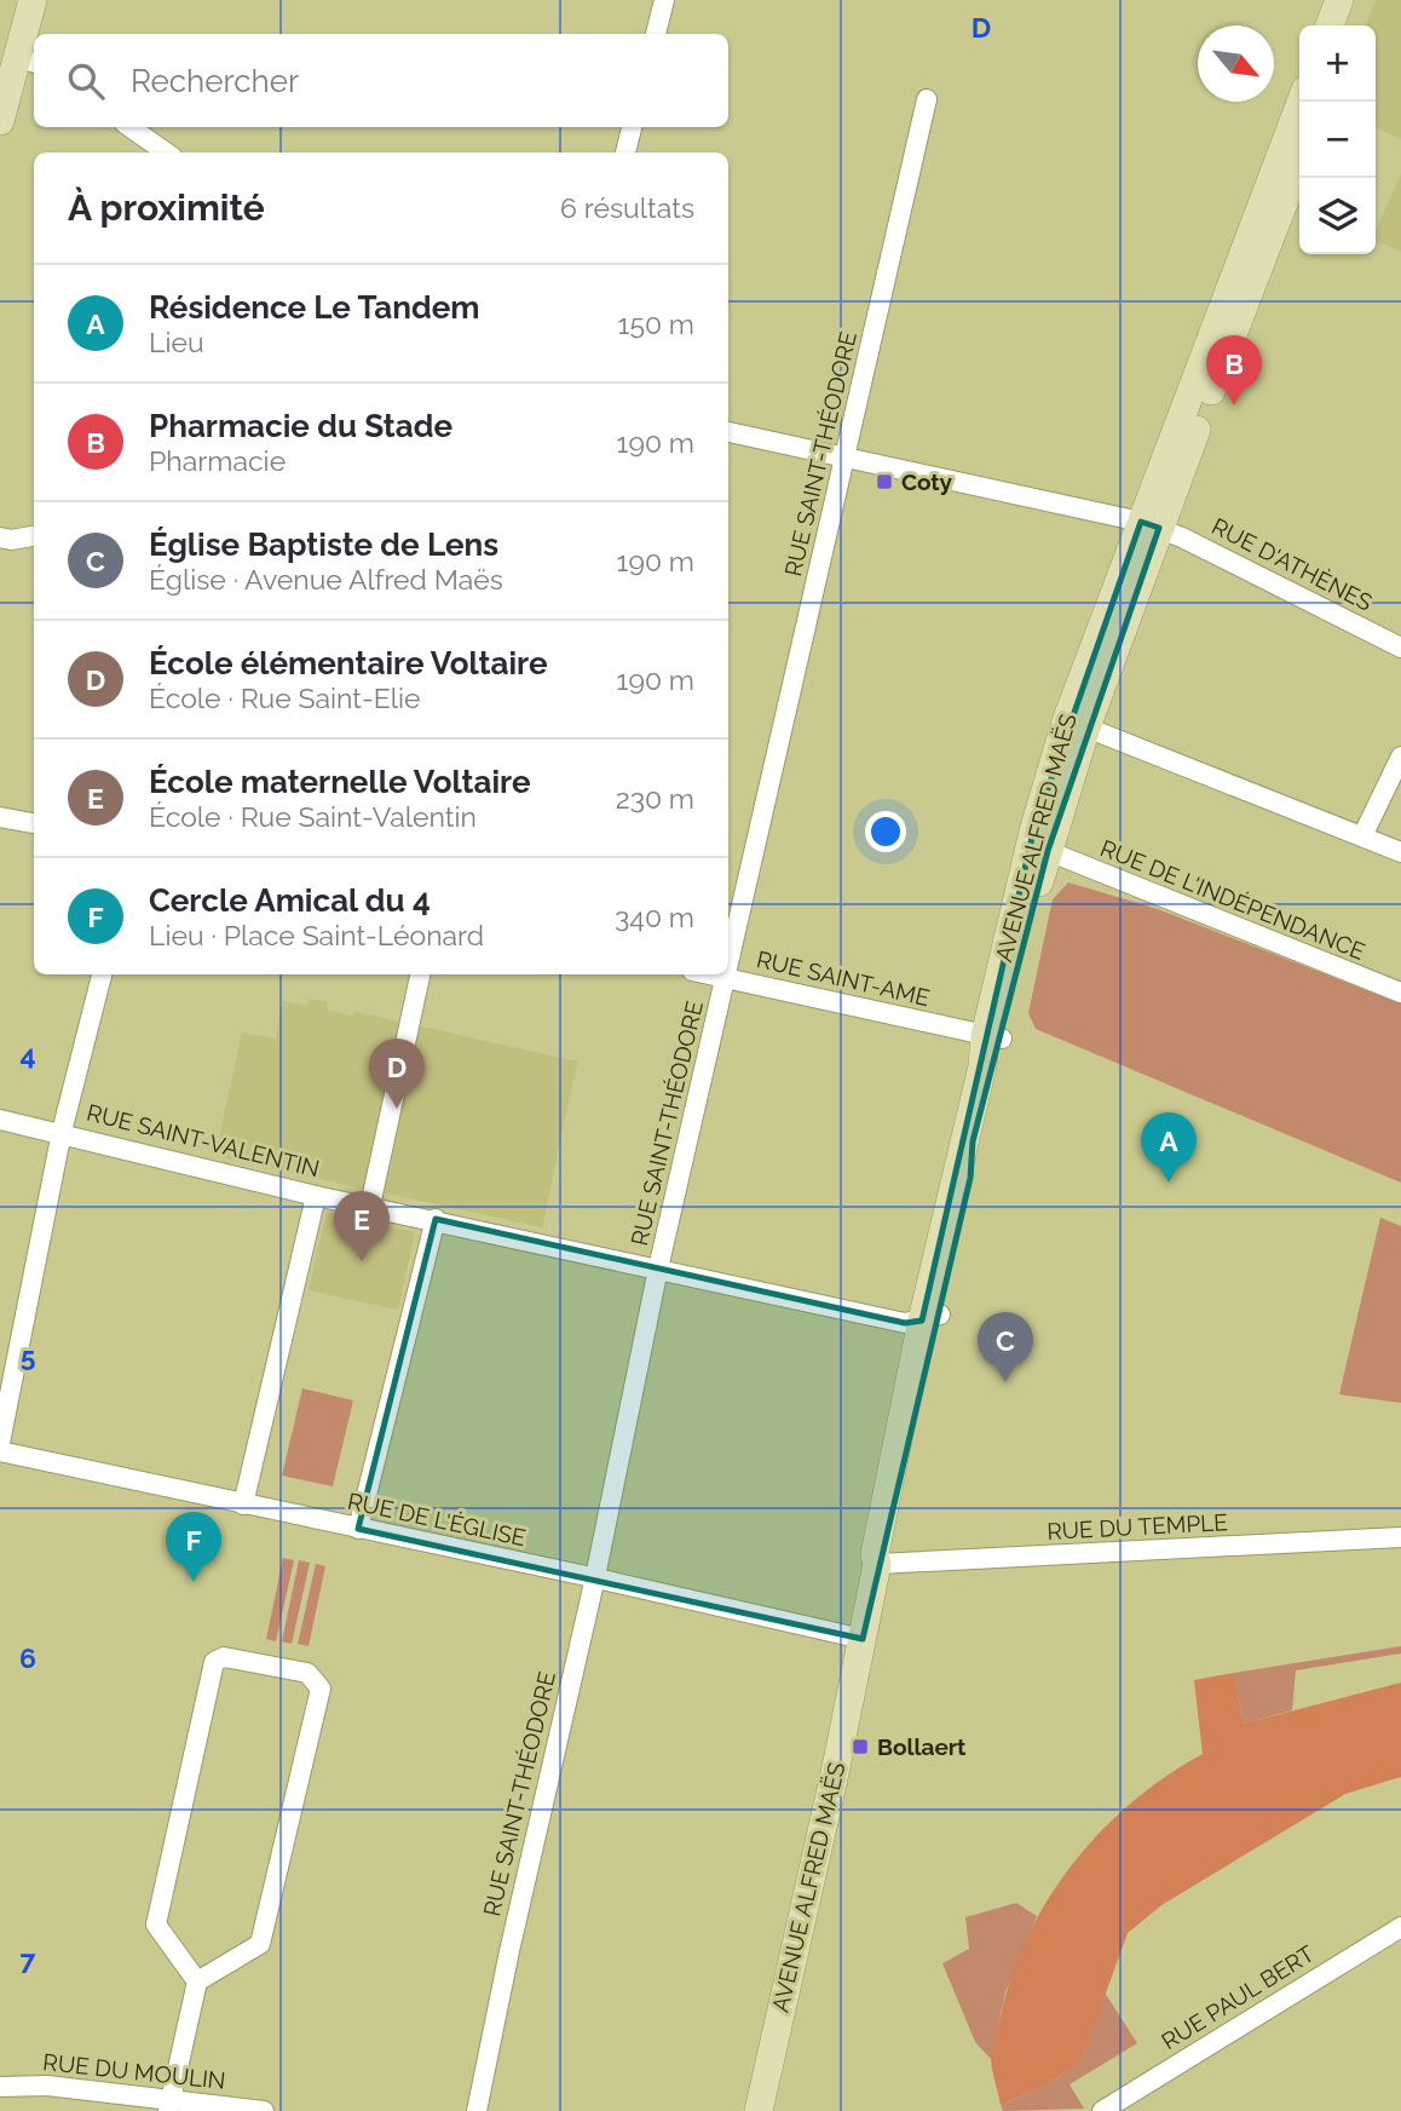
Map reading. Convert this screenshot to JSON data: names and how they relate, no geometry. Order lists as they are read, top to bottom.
{
  "streets": {
    "main road": ["AVENUE ALFRED MAËS"],
    "street": [
      "RUE SAINT-THÉODORE",
      "RUE D'ATHÈNES",
      "RUE DE L'INDÉPENDANCE",
      "RUE SAINT-AME",
      "RUE SAINT-VALENTIN",
      "RUE DE L'ÉGLISE",
      "RUE DU TEMPLE",
      "RUE PAUL BERT",
      "RUE DU MOULIN"
    ]
  },
  "crossings": [
    ["RUE SAINT-THÉODORE", "RUE D'ATHÈNES"],
    ["RUE SAINT-THÉODORE", "RUE SAINT-AME"],
    ["RUE SAINT-THÉODORE", "RUE SAINT-VALENTIN"],
    ["RUE SAINT-THÉODORE", "RUE DE L'ÉGLISE"],
    ["RUE D'ATHÈNES", "AVENUE ALFRED MAËS"],
    ["AVENUE ALFRED MAËS", "RUE DE L'INDÉPENDANCE"],
    ["AVENUE ALFRED MAËS", "RUE SAINT-AME"],
    ["AVENUE ALFRED MAËS", "RUE SAINT-VALENTIN"],
    ["AVENUE ALFRED MAËS", "RUE DE L'ÉGLISE"],
    ["AVENUE ALFRED MAËS", "RUE DU TEMPLE"]
  ],
  "places": {
    "transit": ["Coty", "Bollaert"]
  },
  "north": "bottom right",
  "page": {
    "map_buttons": ["+", "−"],
    "search": "Rechercher",
    "heading": ["À proximité", "6 résultats"],
    "list": [
      {
        "mark": "A",
        "name": "Résidence Le Tandem",
        "note": "Lieu",
        "value": "150 m"
      },
      {
        "mark": "B",
        "name": "Pharmacie du Stade",
        "note": "Pharmacie",
        "value": "190 m"
      },
      {
        "mark": "C",
        "name": "Église Baptiste de Lens",
        "note": "Église · Avenue Alfred Maës",
        "value": "190 m"
      },
      {
        "mark": "D",
        "name": "École élémentaire Voltaire",
        "note": "École · Rue Saint-Elie",
        "value": "190 m"
      },
      {
        "mark": "E",
        "name": "École maternelle Voltaire",
        "note": "École · Rue Saint-Valentin",
        "value": "230 m"
      },
      {
        "mark": "F",
        "name": "Cercle Amical du 4",
        "note": "Lieu · Place Saint-Léonard",
        "value": "340 m"
      }
    ],
    "pins": [
      "B",
      "D",
      "A",
      "E",
      "C",
      "F"
    ]
  },
  "grid": {
    "columns": ["D"],
    "rows": [
      "4",
      "5",
      "6",
      "7"
    ]
  }
}
